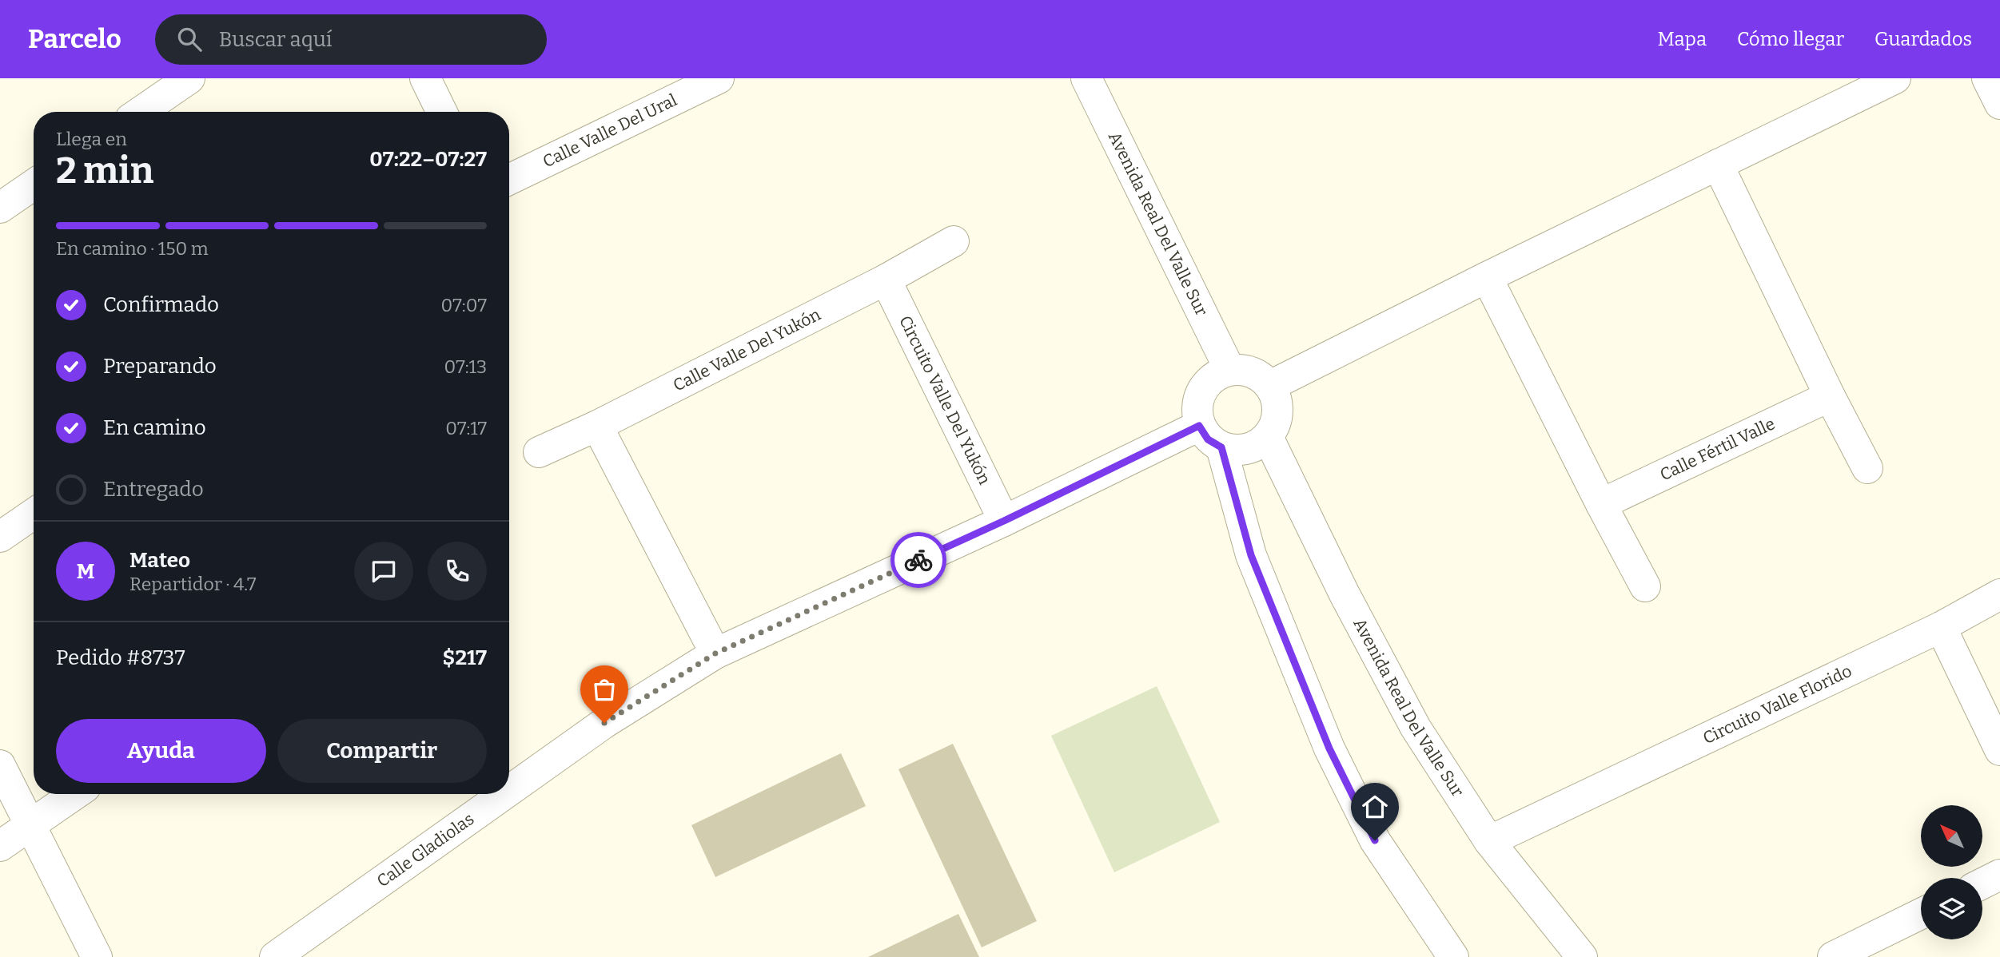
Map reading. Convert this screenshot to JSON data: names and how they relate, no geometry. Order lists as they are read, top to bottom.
{
  "streets": {
    "street": [
      "Calle Valle Del Ural",
      "Avenida Real Del Valle Sur",
      "Calle Valle Del Yukón",
      "Circuito Valle Del Yukón",
      "Calle Fértil Valle",
      "Circuito Valle Florido",
      "Calle Gladiolas"
    ]
  },
  "crossings": [
    ["Avenida Real Del Valle Sur", "Circuito Valle Florido"],
    ["Avenida Real Del Valle Sur", "Calle Gladiolas"],
    ["Calle Valle Del Yukón", "Circuito Valle Del Yukón"],
    ["Circuito Valle Del Yukón", "Calle Gladiolas"]
  ],
  "north": "top left",
  "page": {
    "header": "Parcelo",
    "search": "Buscar aquí",
    "nav": ["Mapa", "Cómo llegar", "Guardados"],
    "heading": ["2 min", "Llega en", "07:22–07:27"],
    "panel": [
      "Mateo",
      "Repartidor · 4.7",
      "Pedido #8737",
      "$217"
    ],
    "bar": "En camino · 150 m",
    "list": [
      ["Confirmado", "07:07"],
      ["Preparando", "07:13"],
      ["En camino", "07:17"],
      "Entregado"
    ],
    "round": "M",
    "buttons": ["Ayuda", "Compartir"]
  }
}
